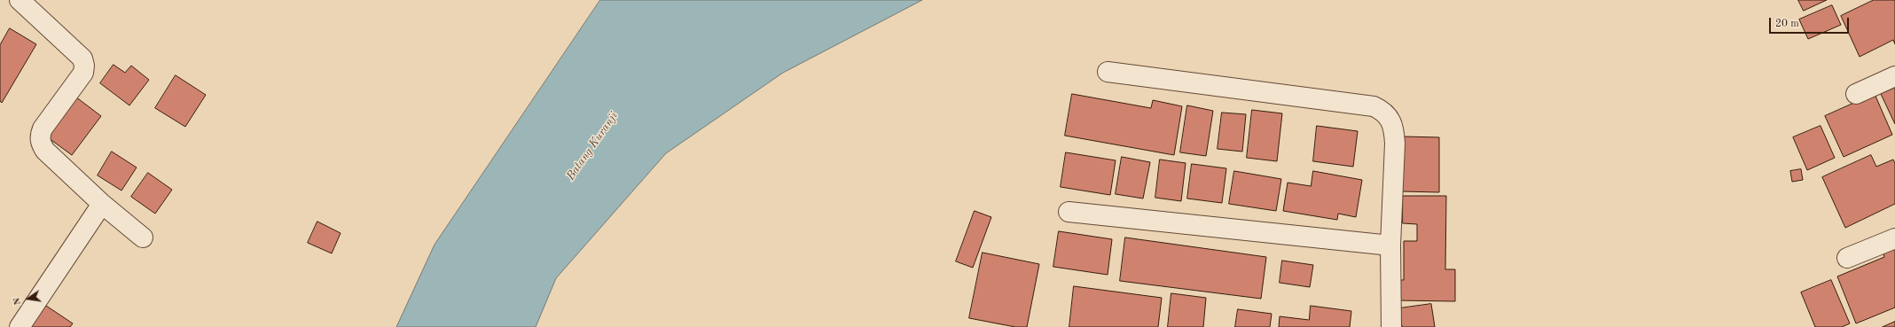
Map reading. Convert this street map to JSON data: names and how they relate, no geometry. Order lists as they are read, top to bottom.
{
  "water": ["Batang Kuranji"],
  "scale_bar": "20 m",
  "north": "left"
}
